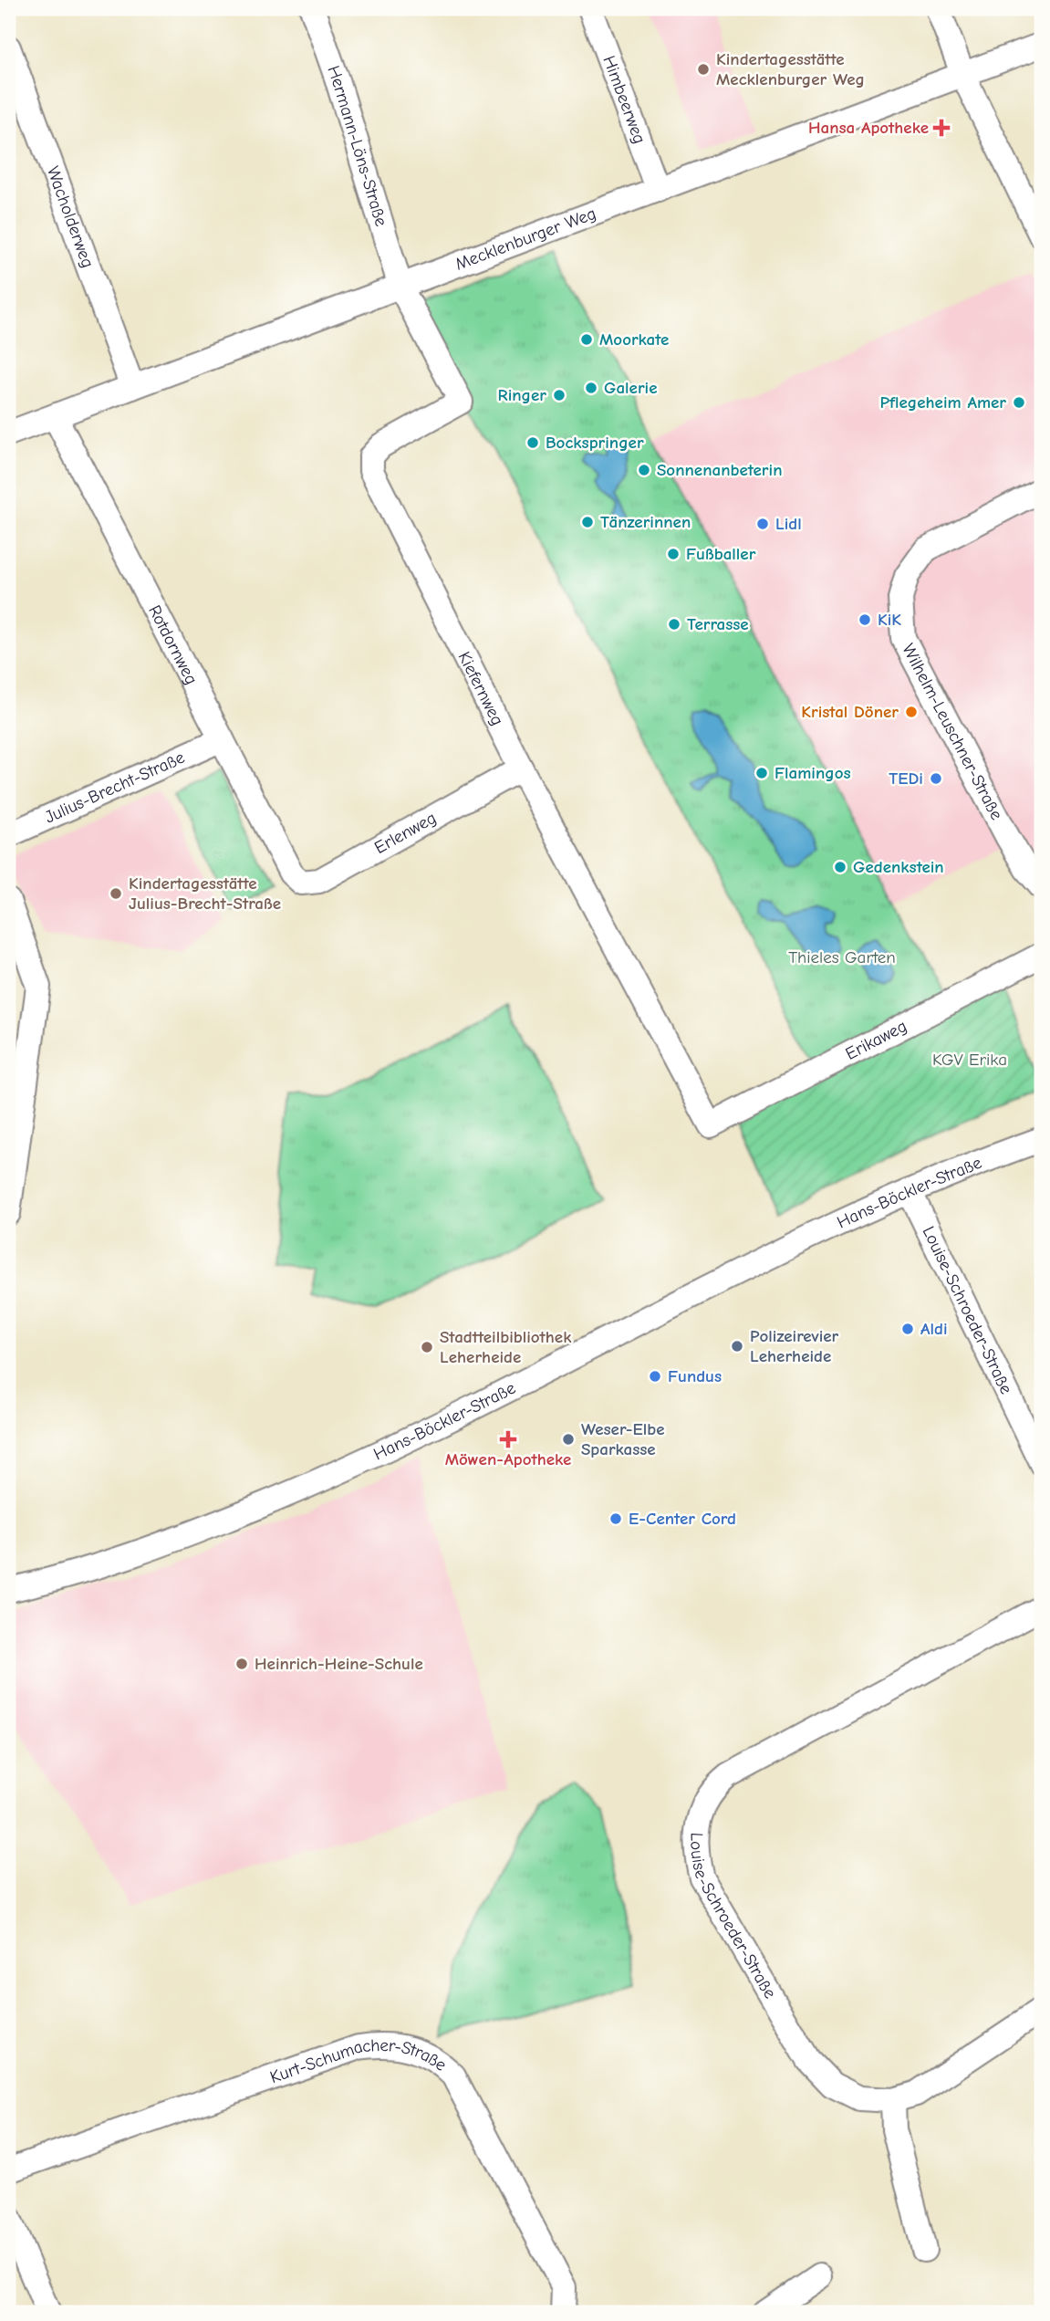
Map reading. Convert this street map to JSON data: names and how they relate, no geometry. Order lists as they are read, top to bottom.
{
  "streets": {
    "street": [
      "Himbeerweg",
      "Hermann-Löns-Straße",
      "Wacholderweg",
      "Mecklenburger Weg",
      "Rotdornweg",
      "Kiefernweg",
      "Wilhelm-Leuschner-Straße",
      "Julius-Brecht-Straße",
      "Erlenweg",
      "Erikaweg",
      "Hans-Böckler-Straße",
      "Louise-Schroeder-Straße",
      "Kurt-Schumacher-Straße"
    ]
  },
  "crossings": [
    ["Himbeerweg", "Mecklenburger Weg"],
    ["Hermann-Löns-Straße", "Mecklenburger Weg"],
    ["Hermann-Löns-Straße", "Kiefernweg"],
    ["Wacholderweg", "Mecklenburger Weg"],
    ["Mecklenburger Weg", "Rotdornweg"],
    ["Mecklenburger Weg", "Kiefernweg"],
    ["Rotdornweg", "Julius-Brecht-Straße"],
    ["Rotdornweg", "Erlenweg"],
    ["Kiefernweg", "Erlenweg"],
    ["Kiefernweg", "Erikaweg"],
    ["Hans-Böckler-Straße", "Louise-Schroeder-Straße"]
  ],
  "parks": ["Thieles Garten", "KGV Erika"],
  "places": {
    "other": [
      "Kindertagesstätte Mecklenburger Weg",
      "Moorkate",
      "Galerie",
      "Ringer",
      "Pflegeheim Amer",
      "Bockspringer",
      "Sonnenanbeterin",
      "Tänzerinnen",
      "Lidl",
      "Fußballer",
      "KiK",
      "Terrasse",
      "Kristal Döner",
      "Flamingos",
      "TEDi",
      "Gedenkstein",
      "Kindertagesstätte Julius-Brecht-Straße",
      "Aldi",
      "Polizeirevier Leherheide",
      "Stadtteilbibliothek Leherheide",
      "Fundus",
      "Weser-Elbe Sparkasse",
      "E-Center Cord",
      "Heinrich-Heine-Schule"
    ],
    "health": ["Hansa Apotheke", "Möwen-Apotheke"]
  }
}
